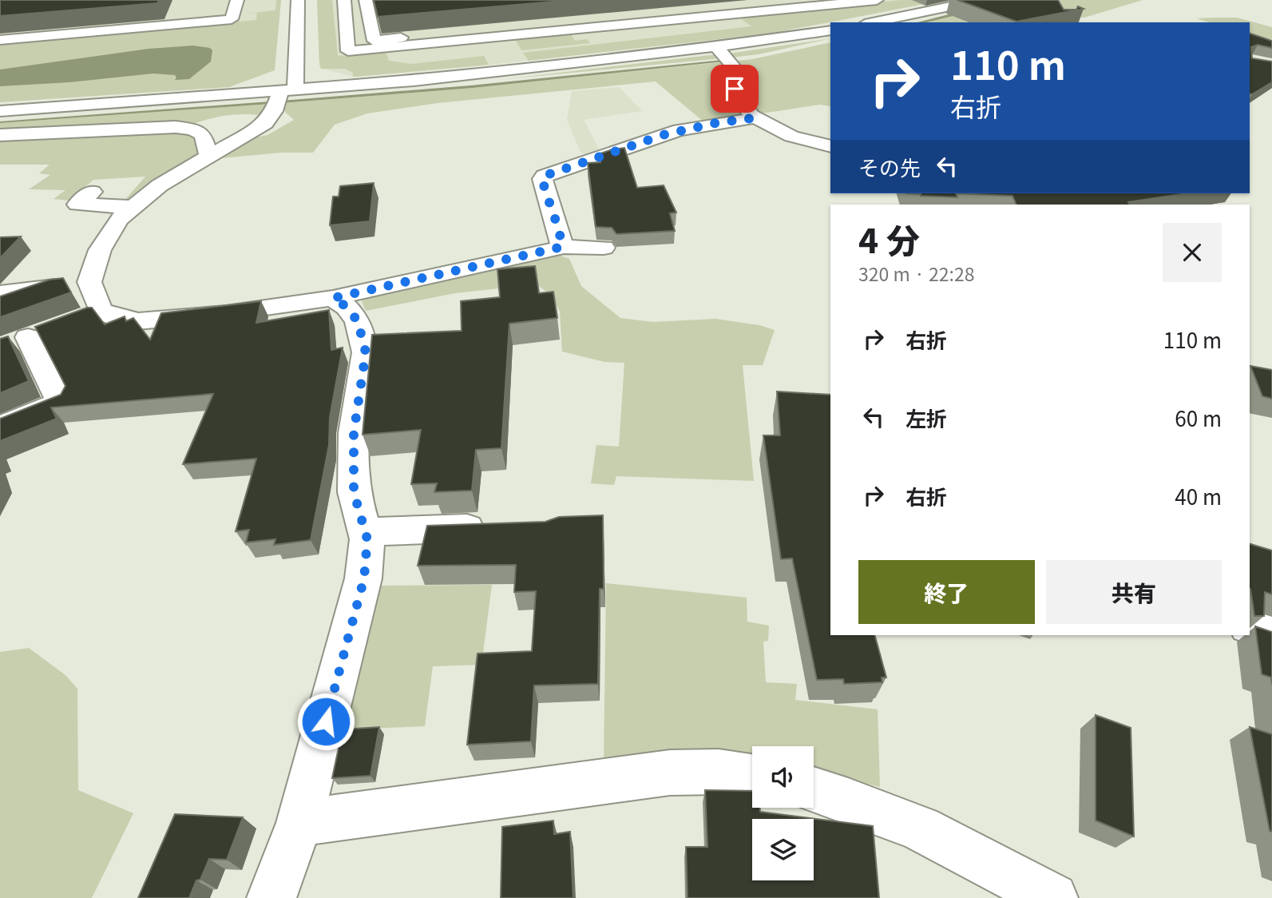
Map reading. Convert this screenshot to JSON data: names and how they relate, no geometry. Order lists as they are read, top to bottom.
{
  "page": {
    "turn": ["110 m", "右折"],
    "then": "その先",
    "heading": ["4 分", "320 m · 22:28"],
    "list": [
      {
        "name": "右折",
        "value": "110 m"
      },
      {
        "name": "左折",
        "value": "60 m"
      },
      {
        "name": "右折",
        "value": "40 m"
      }
    ],
    "buttons": ["終了", "共有"]
  }
}
